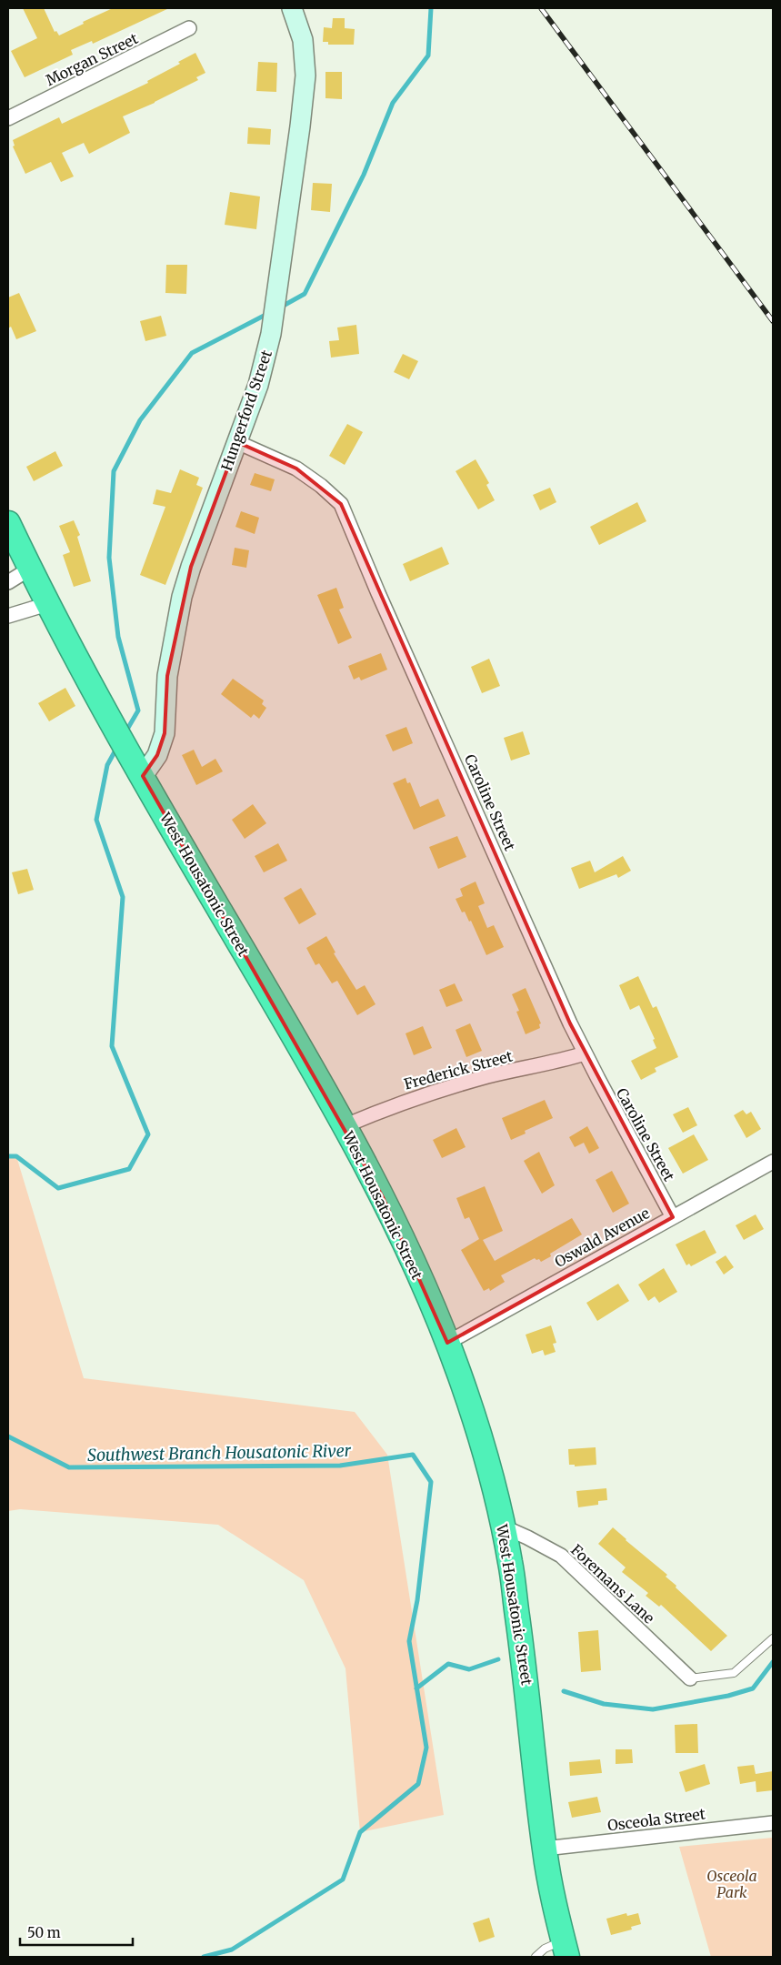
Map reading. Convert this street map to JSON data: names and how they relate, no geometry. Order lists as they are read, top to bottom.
{
  "streets": {
    "highway": ["West Housatonic Street"],
    "street": [
      "Morgan Street",
      "Hungerford Street",
      "Caroline Street",
      "Frederick Street",
      "Oswald Avenue",
      "Foremans Lane",
      "Osceola Street"
    ]
  },
  "crossings": [
    ["Hungerford Street", "Caroline Street"],
    ["Hungerford Street", "West Housatonic Street"],
    ["Caroline Street", "Frederick Street"],
    ["Caroline Street", "Oswald Avenue"],
    ["West Housatonic Street", "Frederick Street"],
    ["West Housatonic Street", "Oswald Avenue"],
    ["West Housatonic Street", "Foremans Lane"],
    ["West Housatonic Street", "Osceola Street"]
  ],
  "water": ["Southwest Branch Housatonic River"],
  "parks": ["Osceola Park"],
  "scale_bar": "50 m"
}
